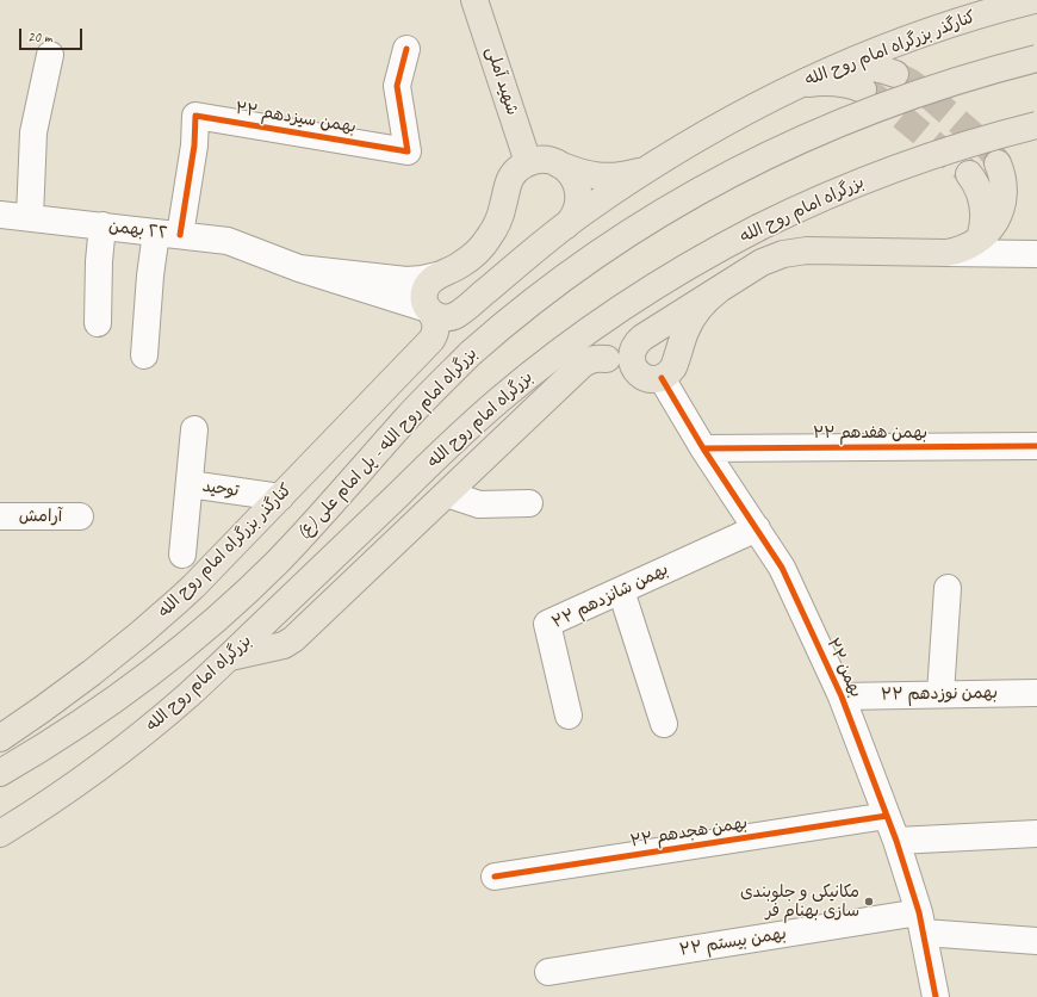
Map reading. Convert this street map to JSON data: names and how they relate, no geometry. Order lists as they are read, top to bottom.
{
  "streets": {
    "main road": [
      "کنارگذر بزرگراه امام روح الله",
      "شهید آملی",
      "بزرگراه امام روح الله",
      "بزرگراه امام روح الله - پل امام علی (ع)"
    ],
    "street": [
      "۲۲ بهمن سیزدهم",
      "٢٢ بهمن",
      "۲۲ بهمن هفدهم",
      "توحید",
      "آرامش",
      "۲۲ بهمن شانزدهم",
      "۲۲ بهمن",
      "۲۲ بهمن نوزدهم",
      "۲۲ بهمن هجدهم",
      "۲۲ بهمن بیستم"
    ]
  },
  "crossings": [
    ["کنارگذر بزرگراه امام روح الله", "توحید"],
    ["۲۲ بهمن سیزدهم", "٢٢ بهمن"],
    ["۲۲ بهمن هفدهم", "۲۲ بهمن"],
    ["۲۲ بهمن شانزدهم", "۲۲ بهمن"],
    ["۲۲ بهمن", "۲۲ بهمن نوزدهم"],
    ["۲۲ بهمن", "۲۲ بهمن هجدهم"],
    ["۲۲ بهمن", "۲۲ بهمن بیستم"]
  ],
  "places": ["مکانیکی و جلوبندی سازی بهنام فر"],
  "scale_bar": "20 m"
}
